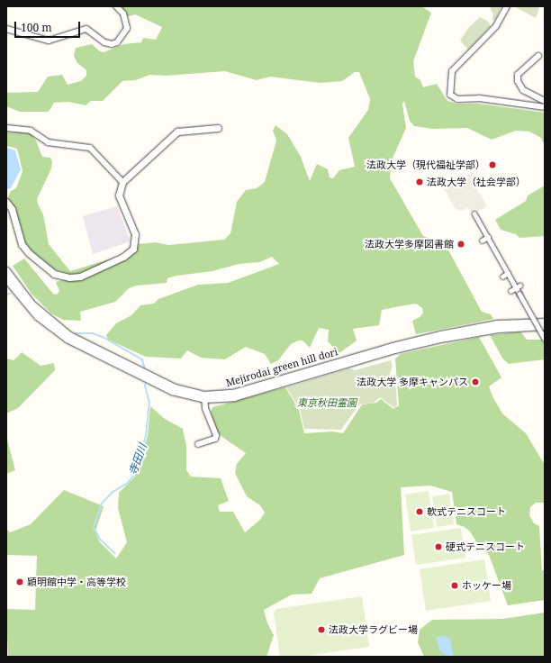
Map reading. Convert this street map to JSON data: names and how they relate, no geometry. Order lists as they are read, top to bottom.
{
  "streets": {
    "street": ["Mejirodai green hill dori"]
  },
  "water": ["寺田川"],
  "parks": ["東京秋田霊園"],
  "places": [
    "法政大学（現代福祉学部）",
    "法政大学（社会学部）",
    "法政大学多摩図書館",
    "法政大学 多摩キャンパス",
    "軟式テニスコート",
    "硬式テニスコート",
    "穎明館中学・高等学校",
    "ホッケー場",
    "法政大学ラグビー場"
  ],
  "scale_bar": "100 m"
}
